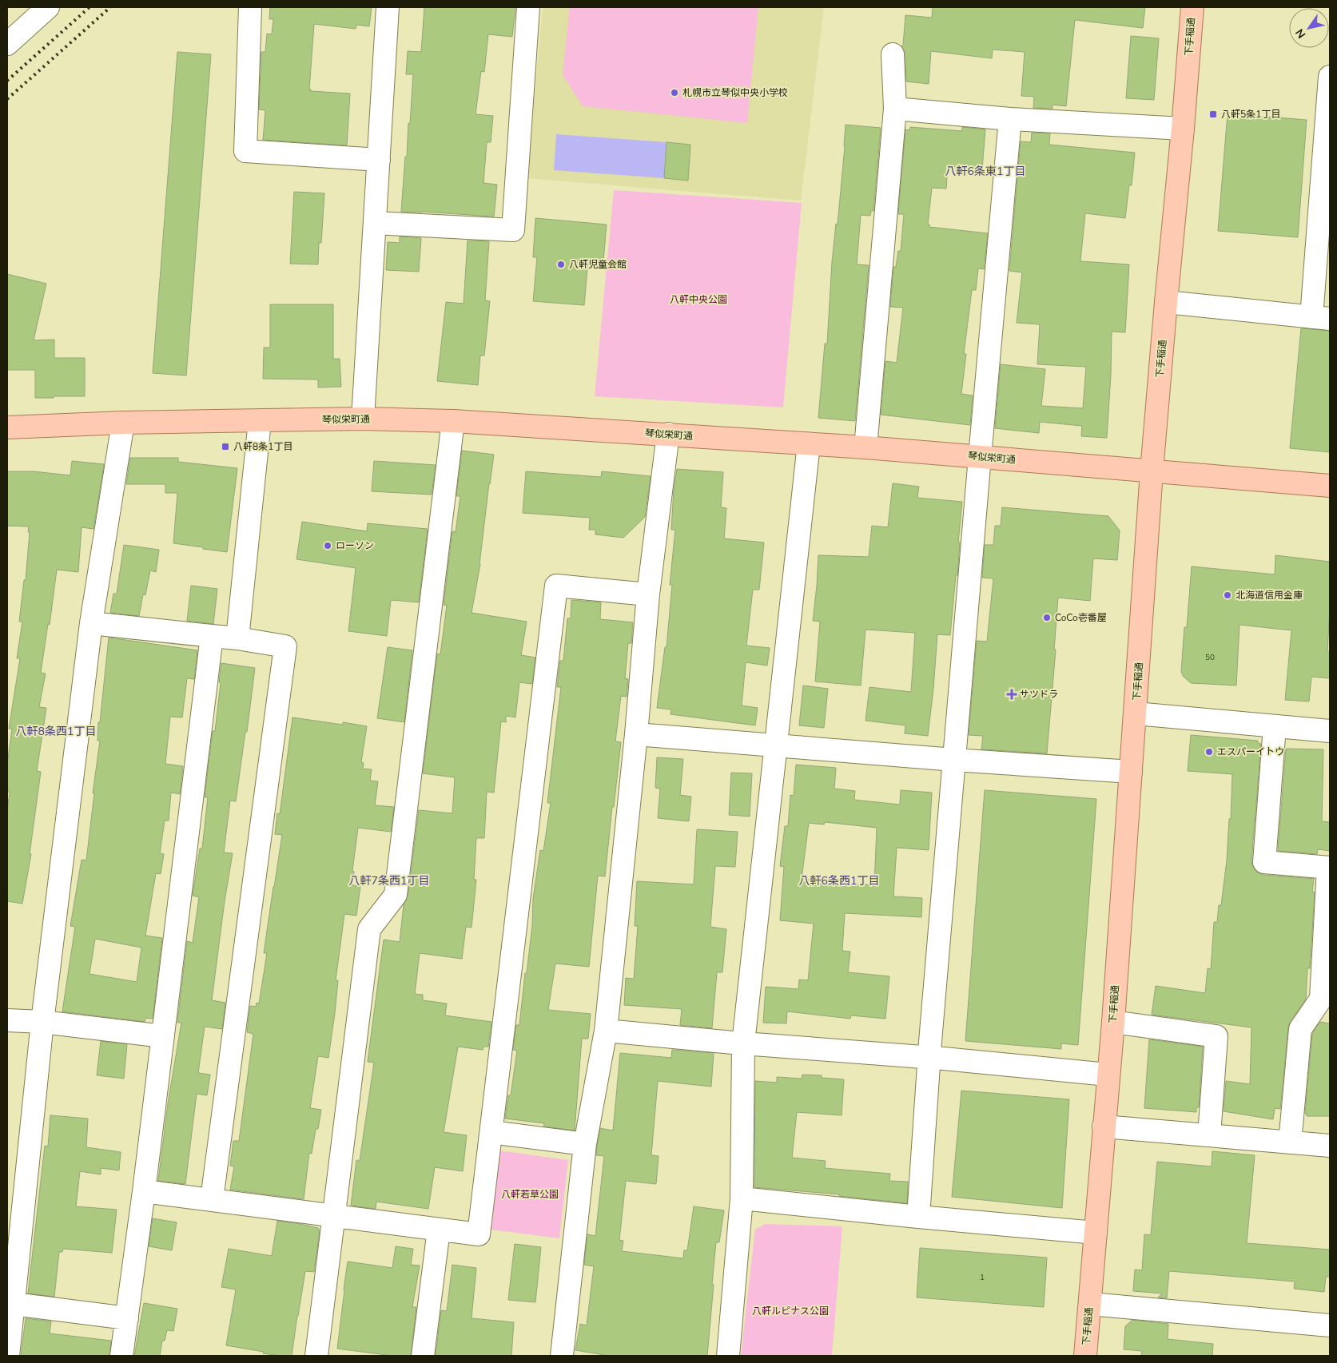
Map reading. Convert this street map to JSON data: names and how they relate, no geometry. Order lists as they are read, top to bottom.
{
  "streets": {
    "main road": ["下手稲通", "琴似栄町通"]
  },
  "crossings": [
    ["下手稲通", "琴似栄町通"]
  ],
  "districts": [
    "八軒6条東1丁目",
    "八軒8条西1丁目",
    "八軒7条西1丁目",
    "八軒6条西1丁目"
  ],
  "parks": ["八軒中央公園", "八軒若草公園", "八軒ルピナス公園"],
  "places": {
    "other": [
      "札幌市立琴似中央小学校",
      "八軒児童会館",
      "ローソン",
      "北海道信用金庫",
      "CoCo壱番屋",
      "エスパーイトウ"
    ],
    "transit": ["八軒5条1丁目", "八軒8条1丁目"],
    "health": ["サツドラ"]
  },
  "house_numbers": ["50", "1"],
  "north": "bottom left"
}
